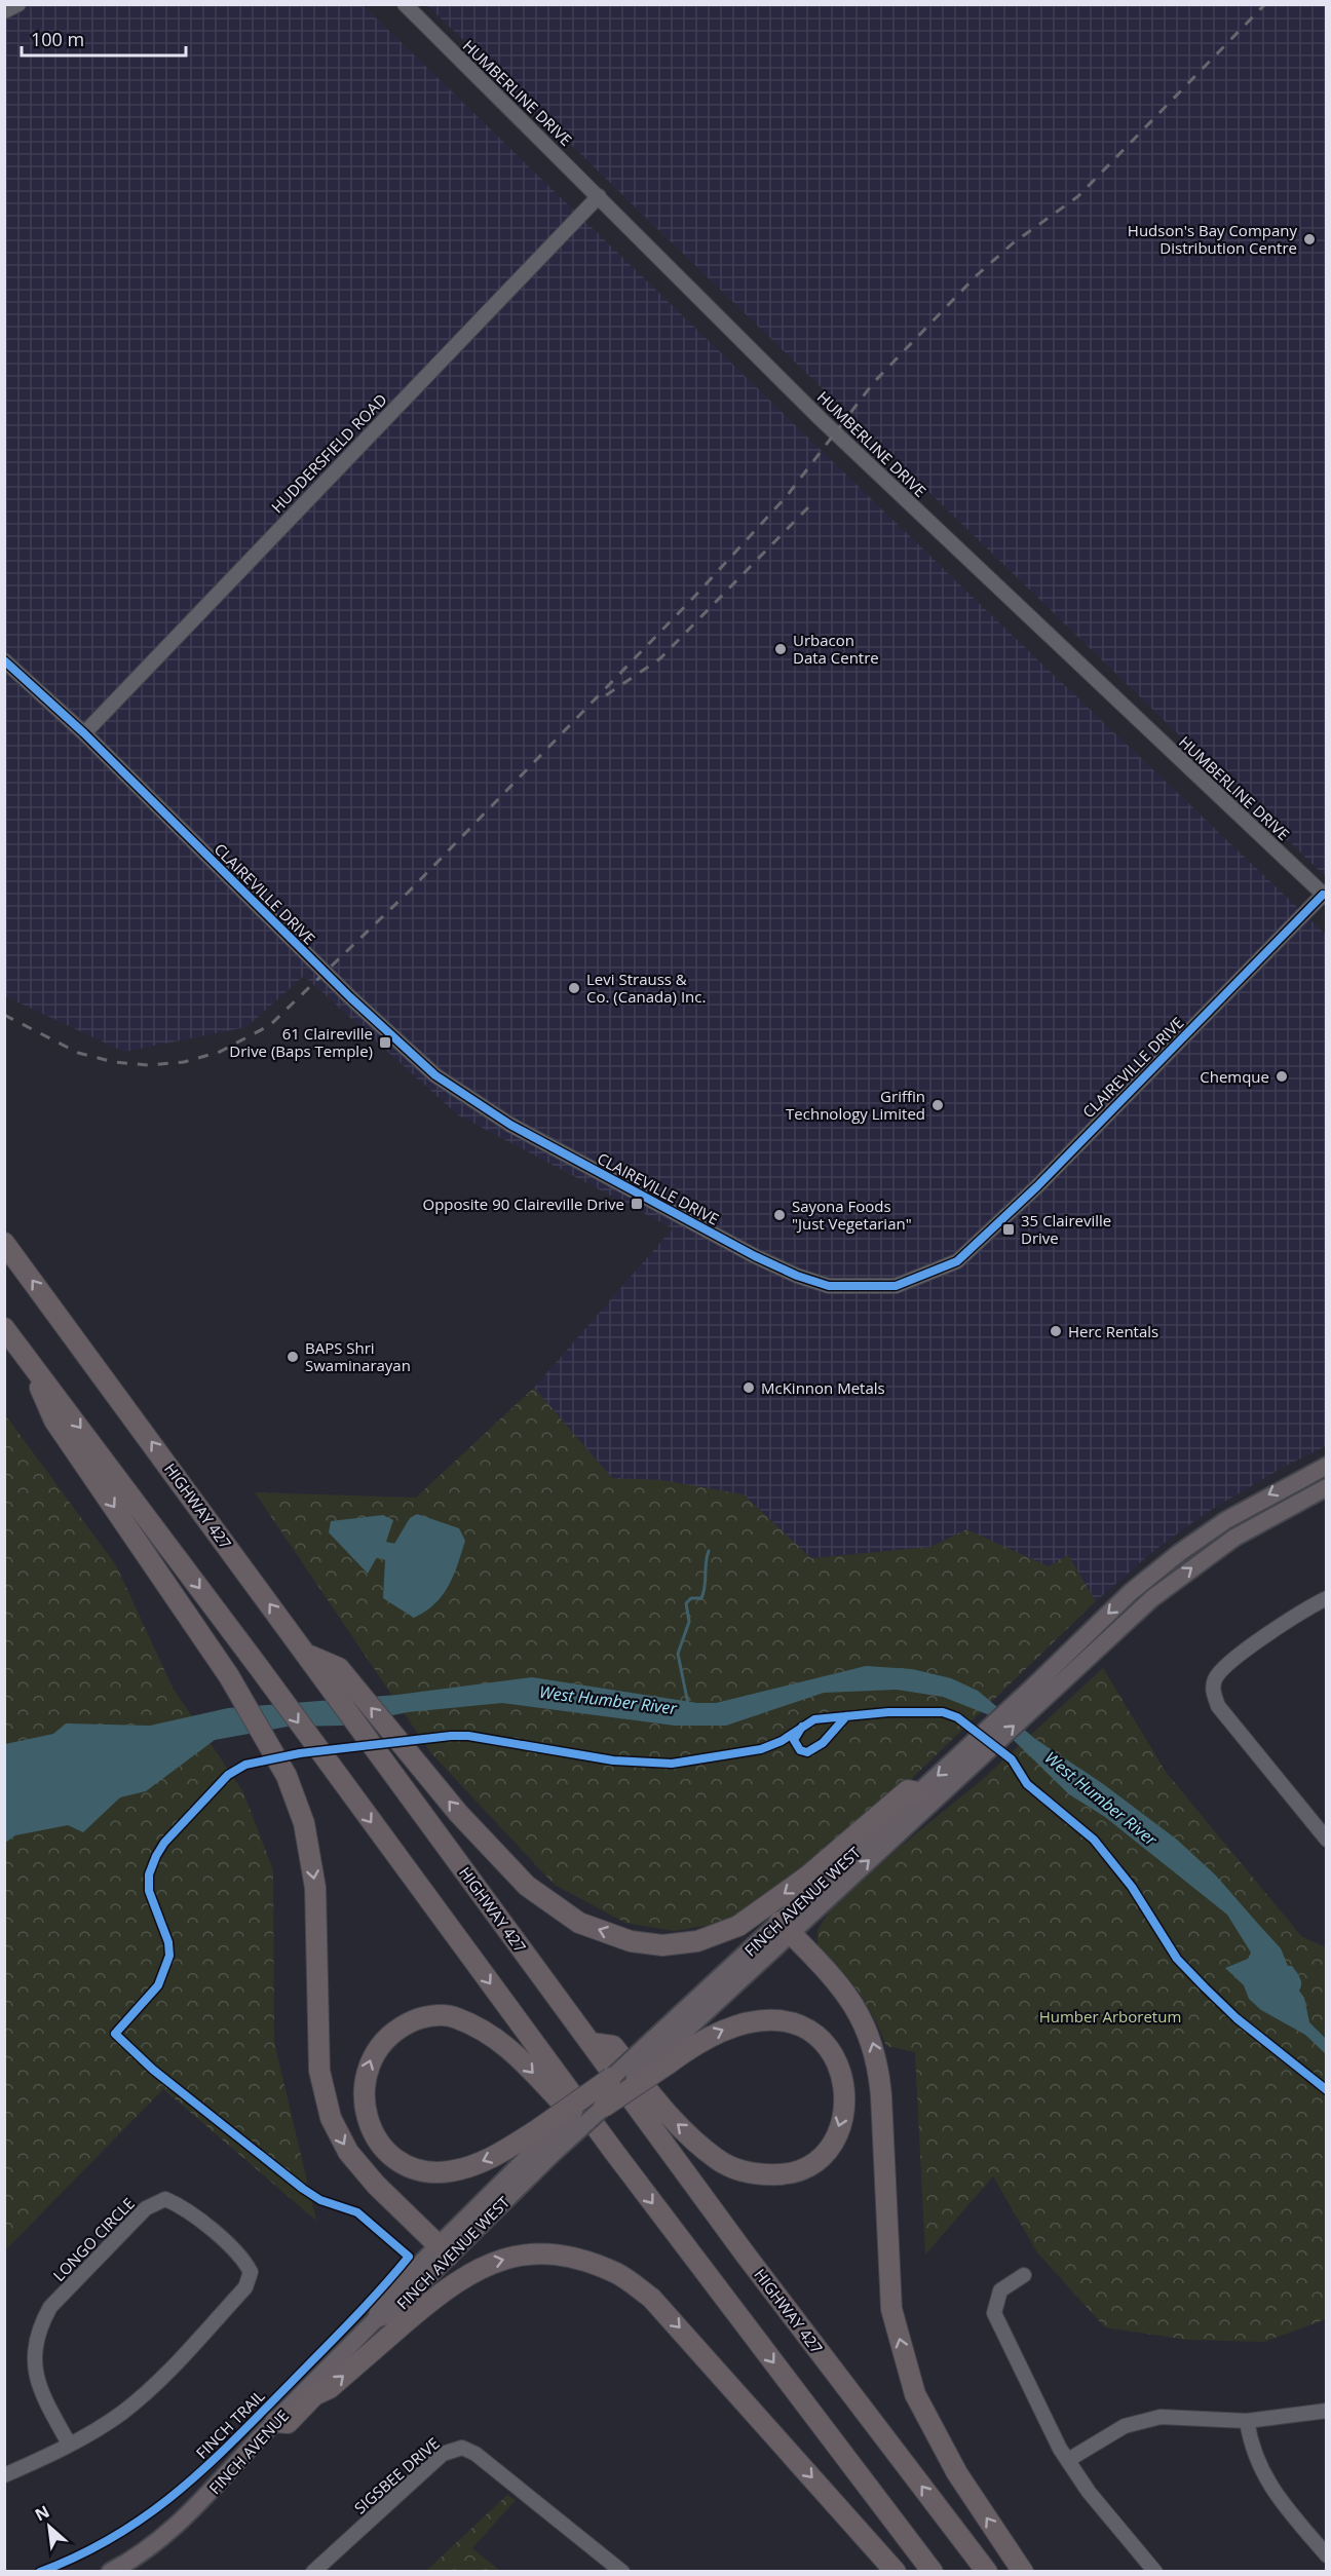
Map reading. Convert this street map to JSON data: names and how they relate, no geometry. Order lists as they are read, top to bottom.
{
  "streets": {
    "highway": ["HIGHWAY 427"],
    "main road": ["FINCH AVENUE WEST", "FINCH AVENUE"],
    "street": [
      "HUMBERLINE DRIVE",
      "HUDDERSFIELD ROAD",
      "CLAIREVILLE DRIVE",
      "LONGO CIRCLE",
      "SIGSBEE DRIVE"
    ],
    "cycle path": ["FINCH TRAIL"]
  },
  "crossings": [
    ["HUMBERLINE DRIVE", "HUDDERSFIELD ROAD"],
    ["HUMBERLINE DRIVE", "CLAIREVILLE DRIVE"],
    ["HUDDERSFIELD ROAD", "CLAIREVILLE DRIVE"],
    ["FINCH AVENUE WEST", "FINCH AVENUE"]
  ],
  "water": ["West Humber River"],
  "parks": ["Humber Arboretum"],
  "places": {
    "other": [
      "Hudson's Bay Company Distribution Centre",
      "Urbacon Data Centre",
      "Levi Strauss & Co. (Canada) Inc.",
      "Chemque",
      "Griffin Technology Limited",
      "Sayona Foods \"Just Vegetarian\"",
      "Herc Rentals",
      "BAPS Shri Swaminarayan",
      "McKinnon Metals"
    ],
    "transit": ["61 Claireville Drive (Baps Temple)", "Opposite 90 Claireville Drive", "35 Claireville Drive"]
  },
  "scale_bar": "100 m",
  "north": "top left"
}
